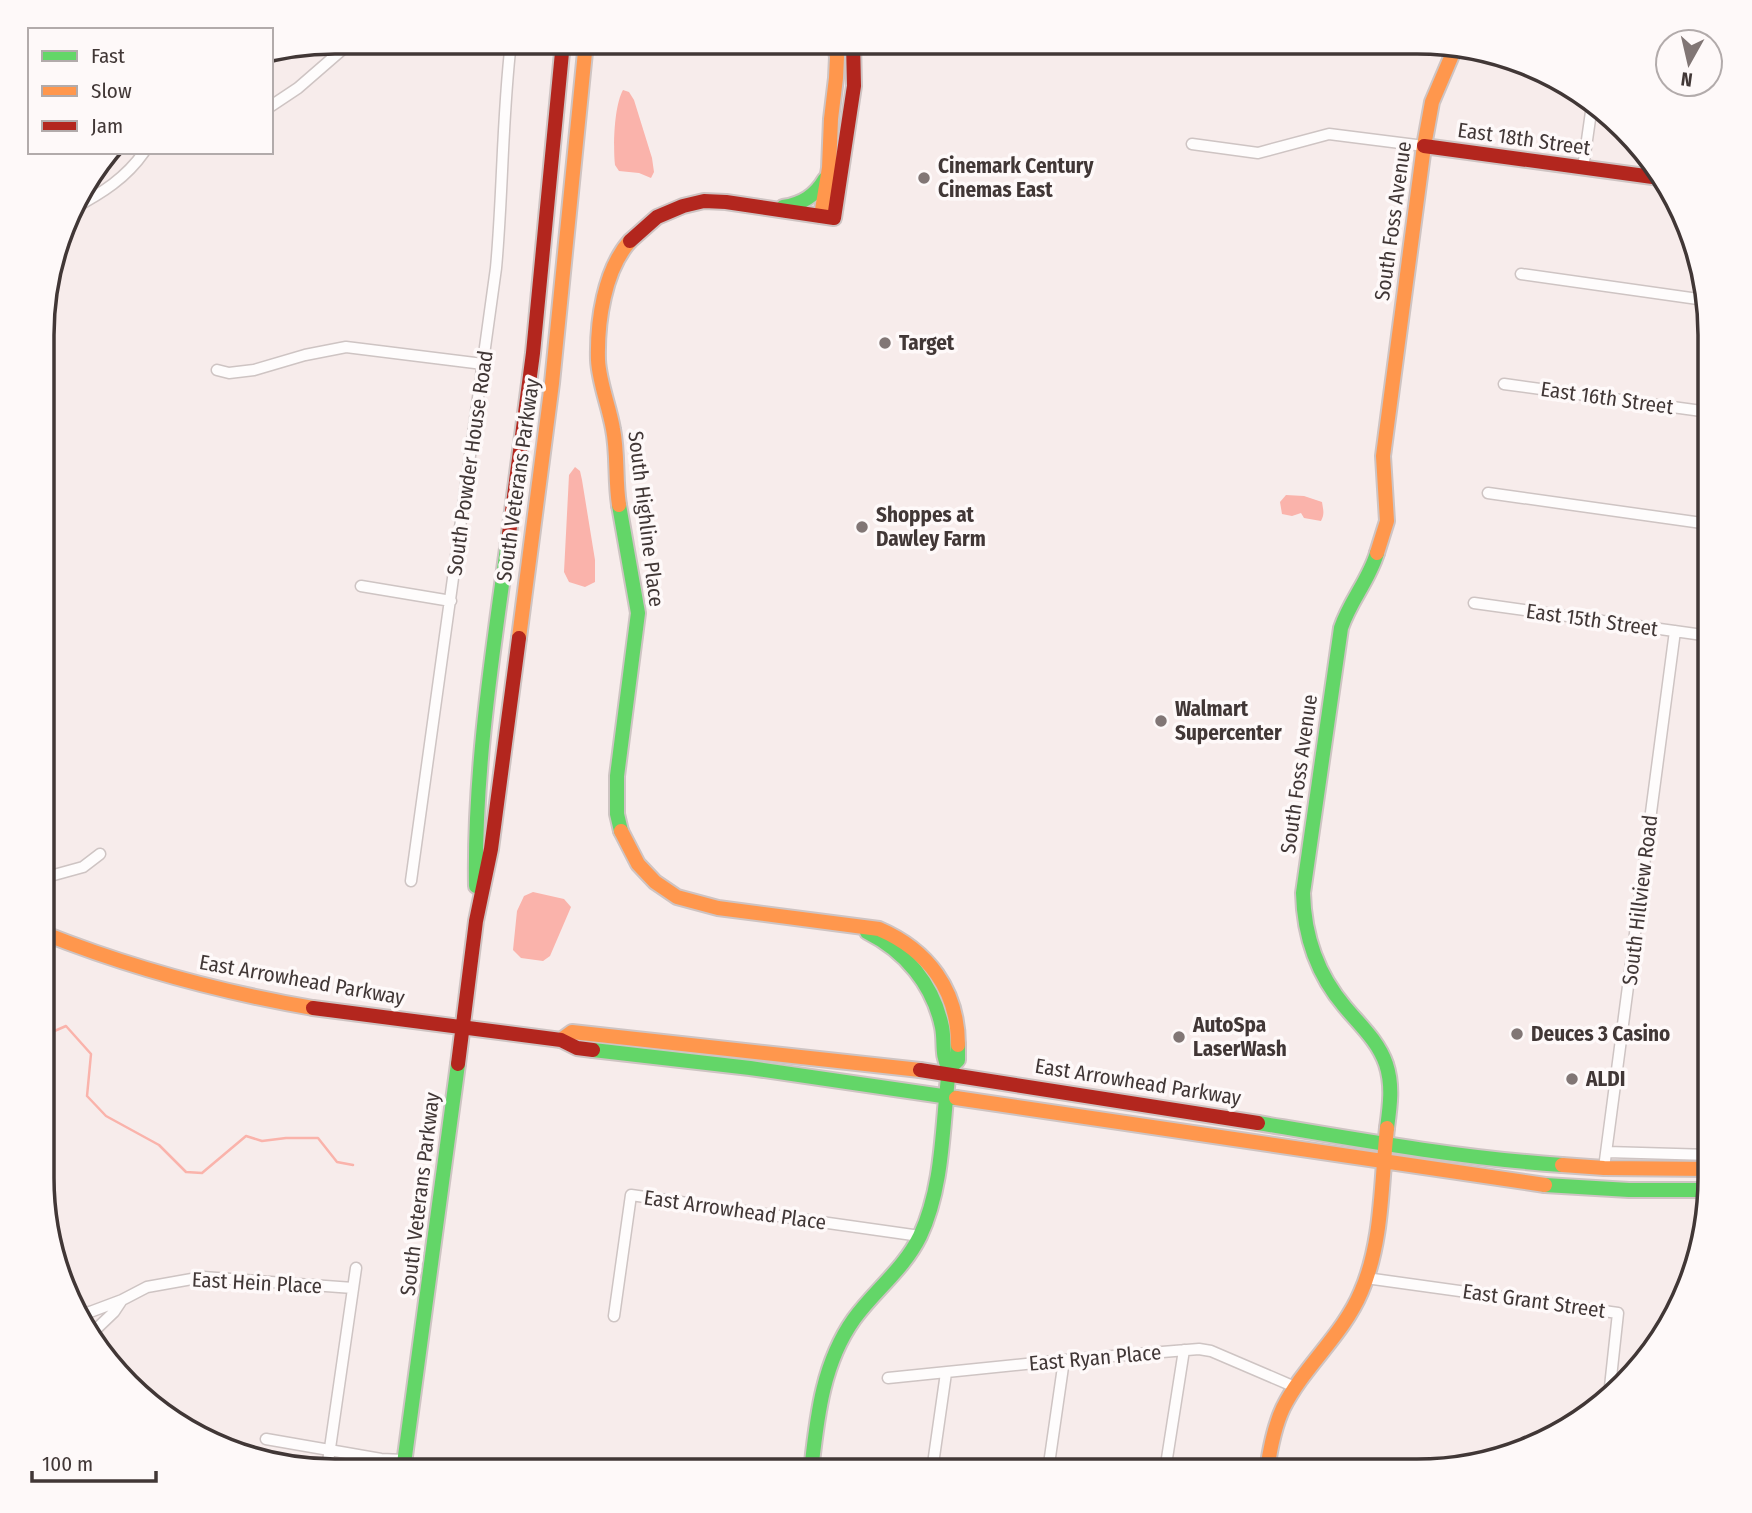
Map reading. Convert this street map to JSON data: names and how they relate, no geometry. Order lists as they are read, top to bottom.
{
  "streets": {
    "main road": [
      "East 18th Street",
      "South Foss Avenue",
      "South Veterans Parkway",
      "South Highline Place",
      "East Arrowhead Parkway"
    ],
    "street": [
      "East 16th Street",
      "South Powder House Road",
      "East 15th Street",
      "South Hillview Road",
      "East Arrowhead Place",
      "East Hein Place",
      "East Grant Street",
      "East Ryan Place"
    ]
  },
  "crossings": [
    ["East 18th Street", "South Foss Avenue"],
    ["South Foss Avenue", "East Arrowhead Parkway"],
    ["South Foss Avenue", "East Grant Street"],
    ["South Foss Avenue", "East Ryan Place"],
    ["South Veterans Parkway", "East Arrowhead Parkway"],
    ["South Highline Place", "East Arrowhead Parkway"],
    ["East 15th Street", "South Hillview Road"],
    ["South Hillview Road", "East Arrowhead Parkway"]
  ],
  "places": [
    "Cinemark Century Cinemas East",
    "Target",
    "Shoppes at Dawley Farm",
    "Walmart Supercenter",
    "Deuces 3 Casino",
    "AutoSpa LaserWash",
    "ALDI"
  ],
  "legend": ["Fast", "Slow", "Jam"],
  "scale_bar": "100 m",
  "north": "bottom"
}
